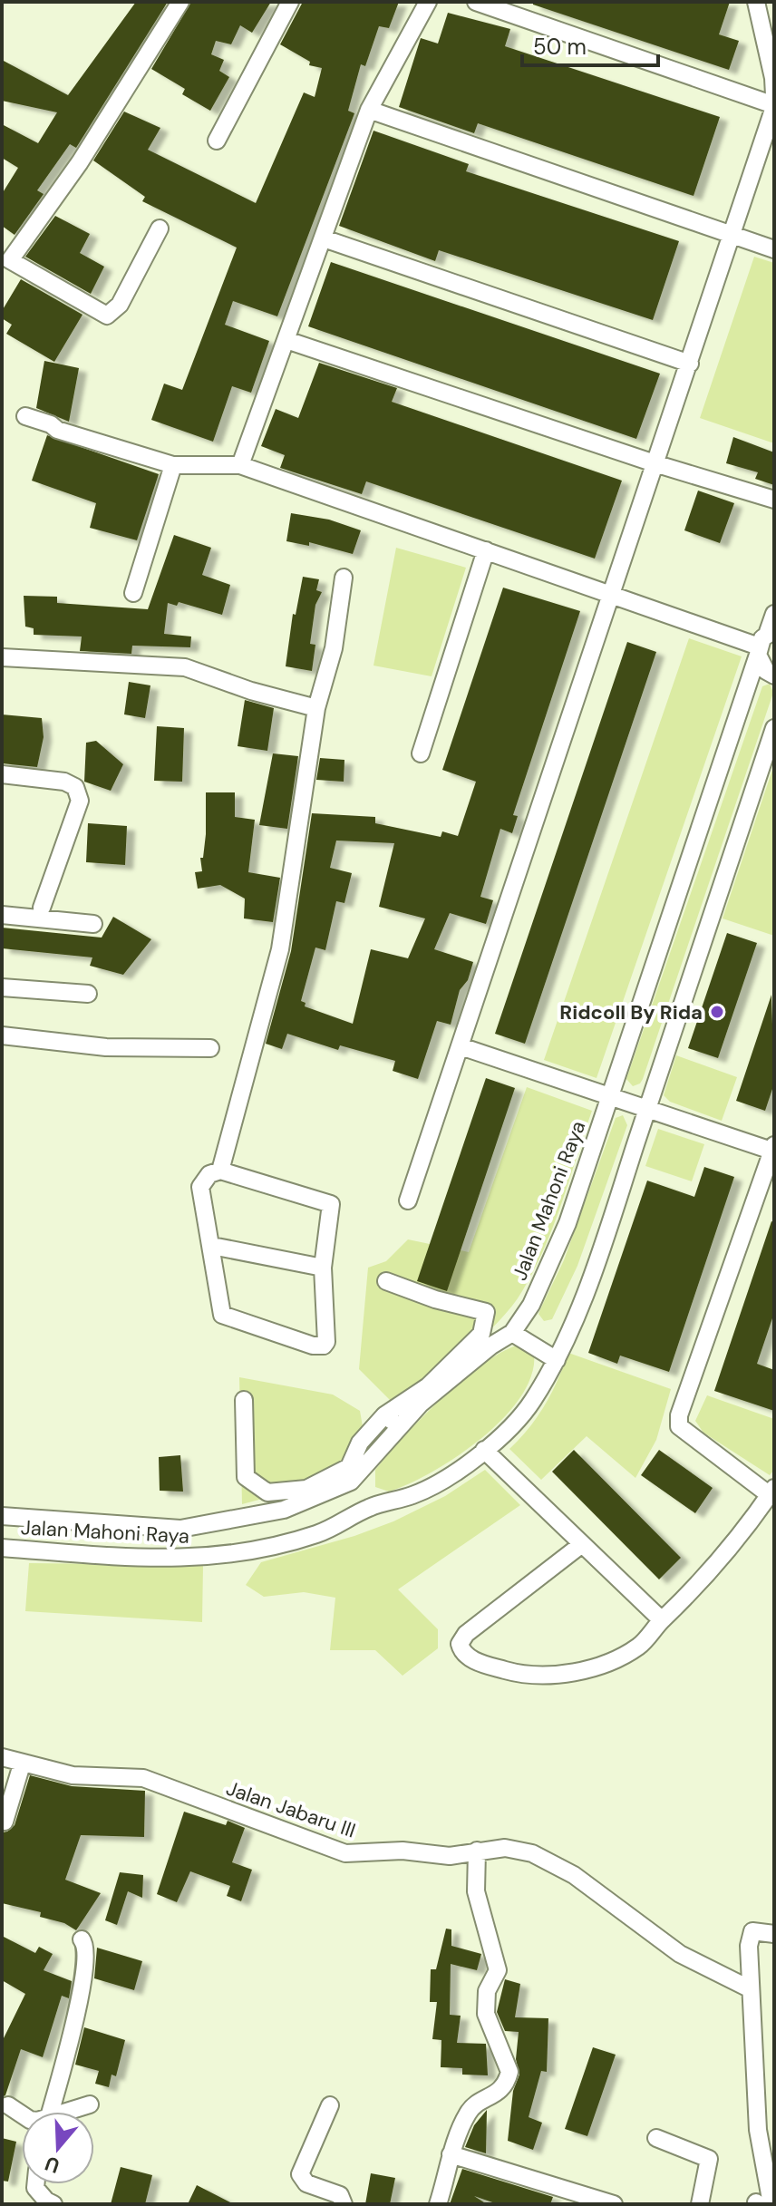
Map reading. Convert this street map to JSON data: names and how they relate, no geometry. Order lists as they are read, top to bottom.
{
  "streets": {
    "street": ["Jalan Mahoni Raya", "Jalan Jabaru III"]
  },
  "places": ["Ridcoll By Rida"],
  "scale_bar": "50 m",
  "north": "bottom"
}
